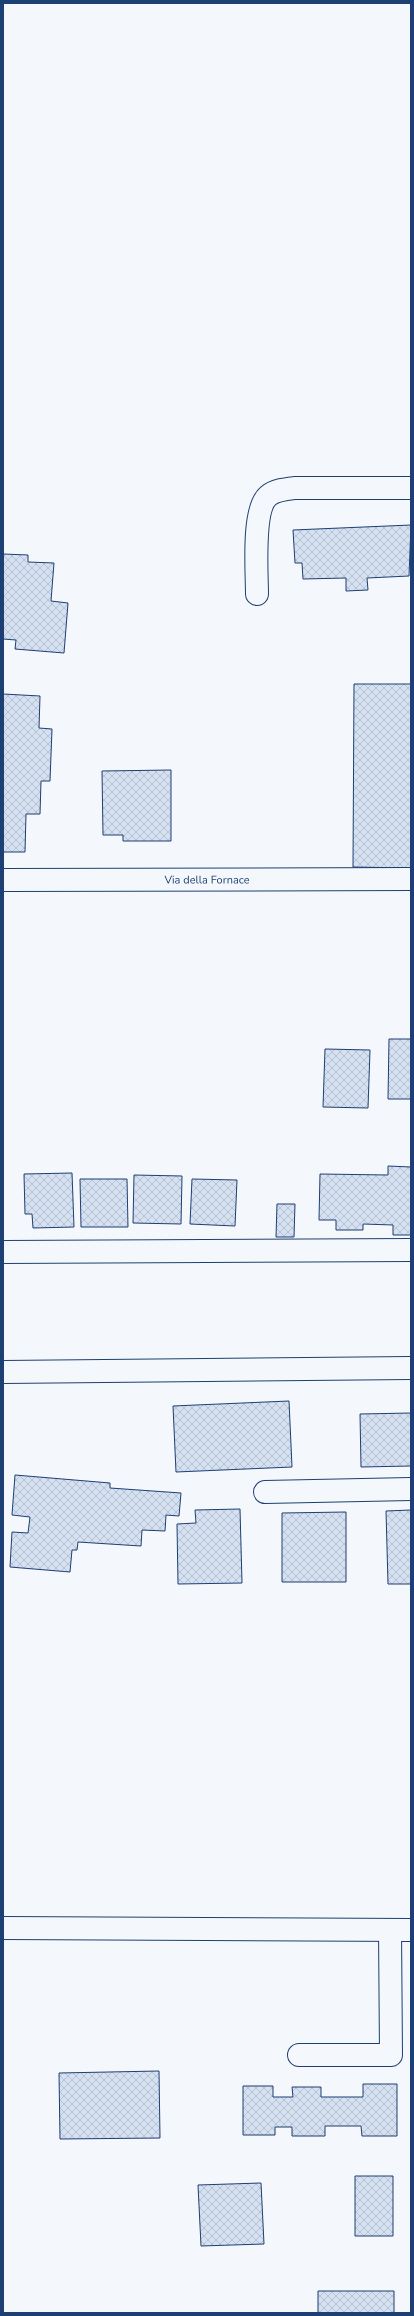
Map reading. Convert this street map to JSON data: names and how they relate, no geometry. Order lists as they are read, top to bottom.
{
  "streets": {
    "street": ["Via della Fornace"]
  }
}
